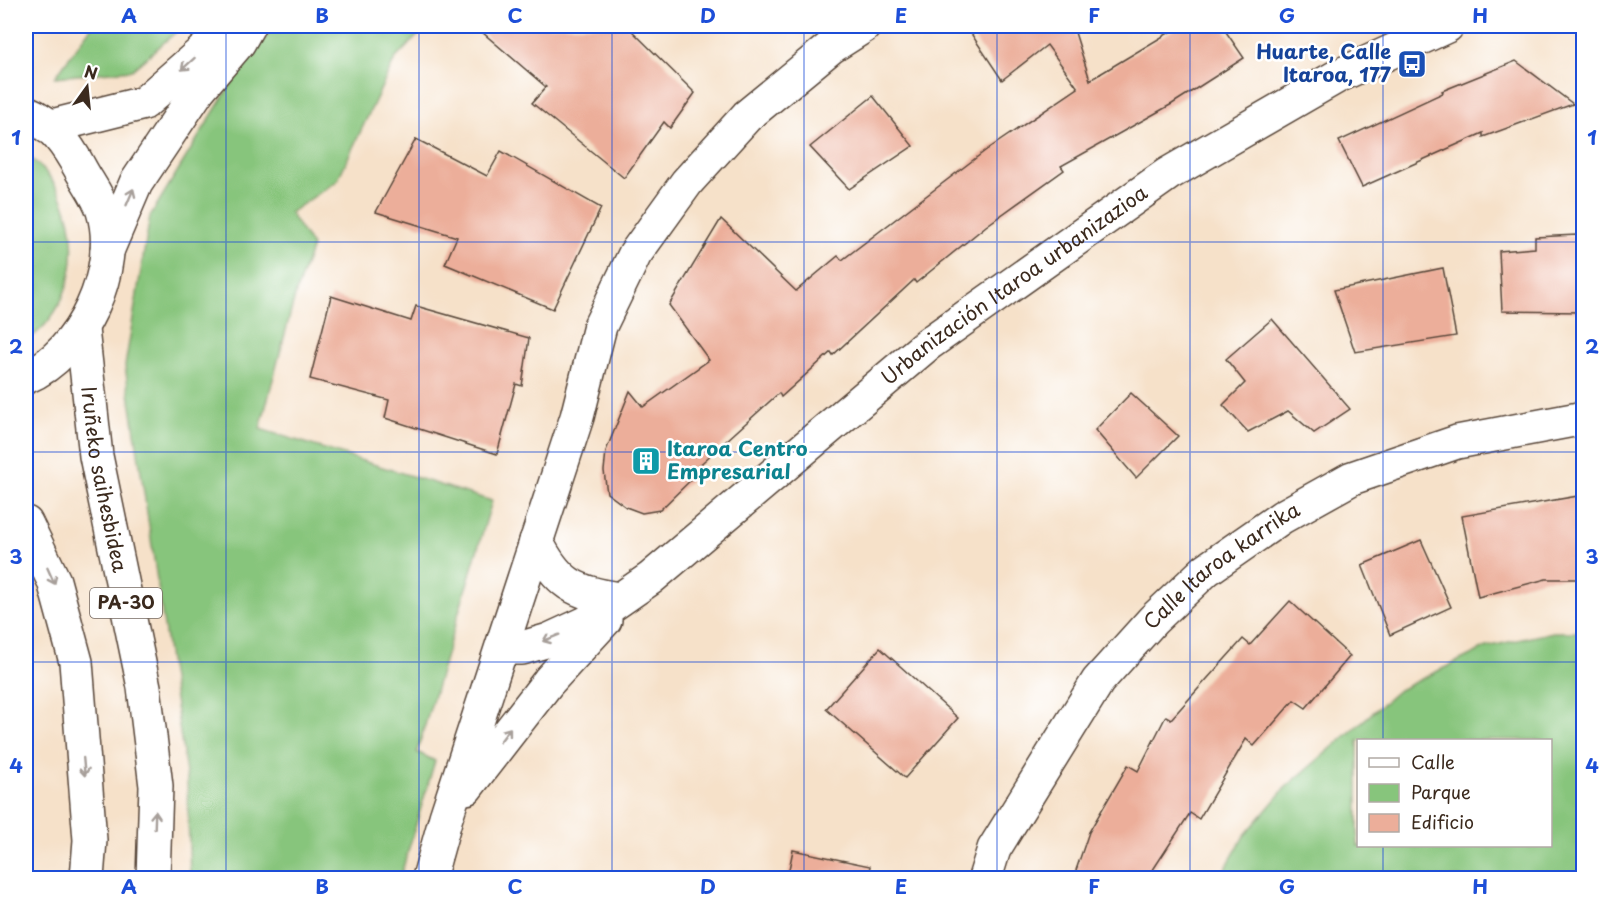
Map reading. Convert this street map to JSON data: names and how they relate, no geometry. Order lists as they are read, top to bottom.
{
  "streets": {
    "main road": [
      "Urbanización Itaroa urbanizazioa",
      "Iruñeko saihesbidea",
      "Calle Itaroa karrika",
      "PA-30"
    ]
  },
  "places": {
    "bus stop": ["Huarte, Calle Itaroa, 177"],
    "building": ["Itaroa Centro Empresarial"]
  },
  "legend": ["Calle", "Parque", "Edificio"],
  "north": "top",
  "grid": {
    "columns": [
      "A",
      "B",
      "C",
      "D",
      "E",
      "F",
      "G",
      "H"
    ],
    "rows": [
      "1",
      "2",
      "3",
      "4"
    ]
  }
}
